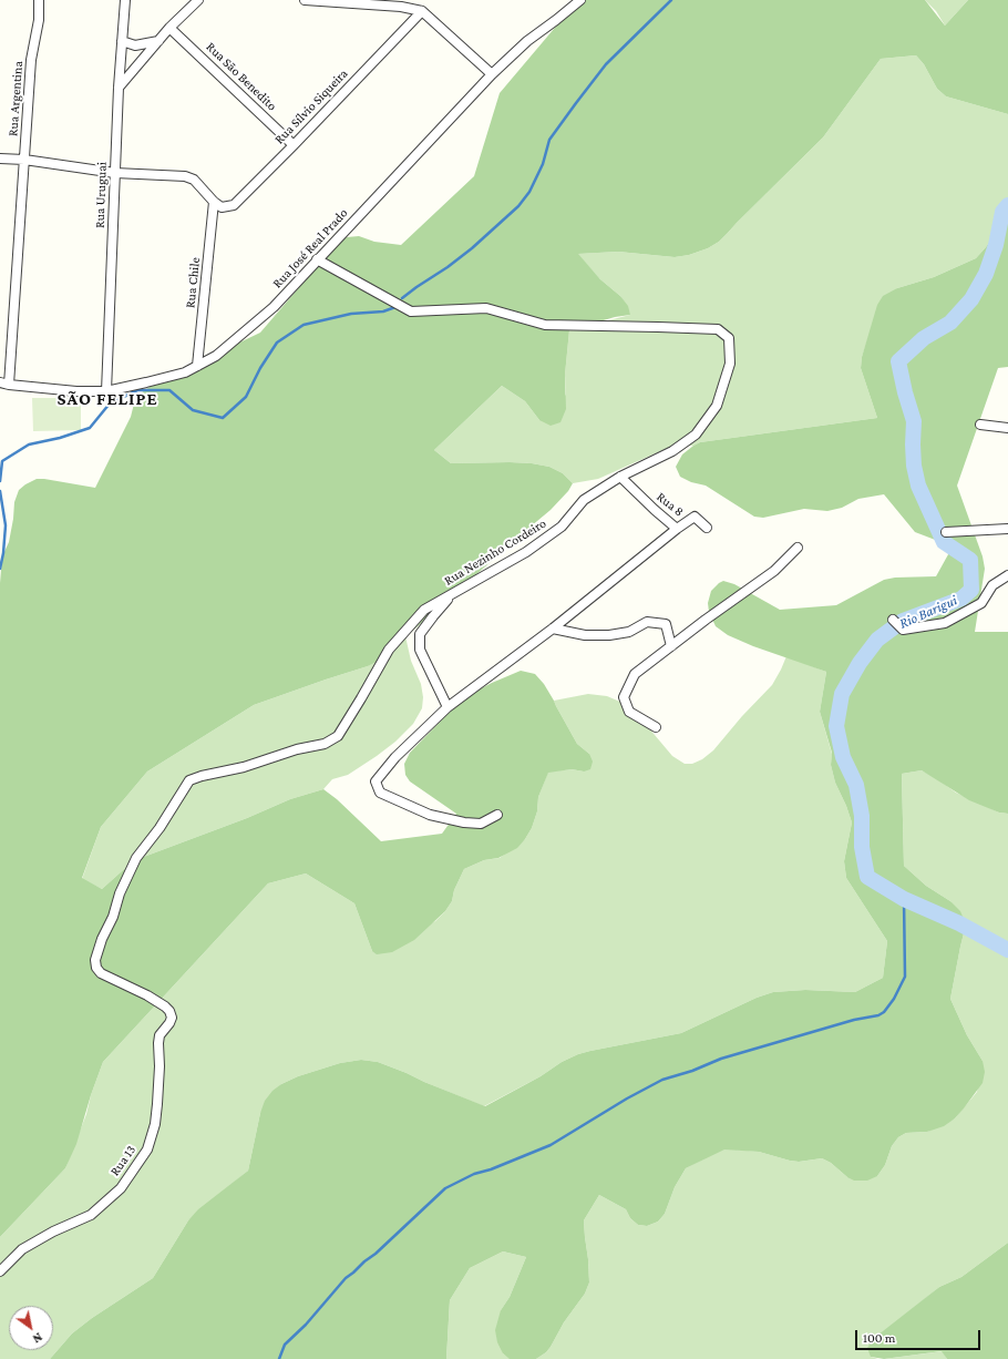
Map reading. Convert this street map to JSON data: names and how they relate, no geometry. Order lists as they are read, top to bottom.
{
  "streets": {
    "street": [
      "Rua São Benedito",
      "Rua Argentina",
      "Rua Sílvio Siqueira",
      "Rua Uruguai",
      "Rua José Real Prado",
      "Rua Chile",
      "Rua 8",
      "Rua Nezinho Cordeiro",
      "Rua 13"
    ]
  },
  "crossings": [
    ["Rua São Benedito", "Rua Sílvio Siqueira"],
    ["Rua Argentina", "Rua José Real Prado"],
    ["Rua Sílvio Siqueira", "Rua Chile"],
    ["Rua Uruguai", "Rua José Real Prado"],
    ["Rua José Real Prado", "Rua Chile"],
    ["Rua José Real Prado", "Rua Nezinho Cordeiro"],
    ["Rua 8", "Rua Nezinho Cordeiro"],
    ["Rua Nezinho Cordeiro", "Rua 13"]
  ],
  "districts": ["SÃO FELIPE"],
  "water": ["Rio Barigui"],
  "scale_bar": "100 m",
  "north": "bottom right"
}
